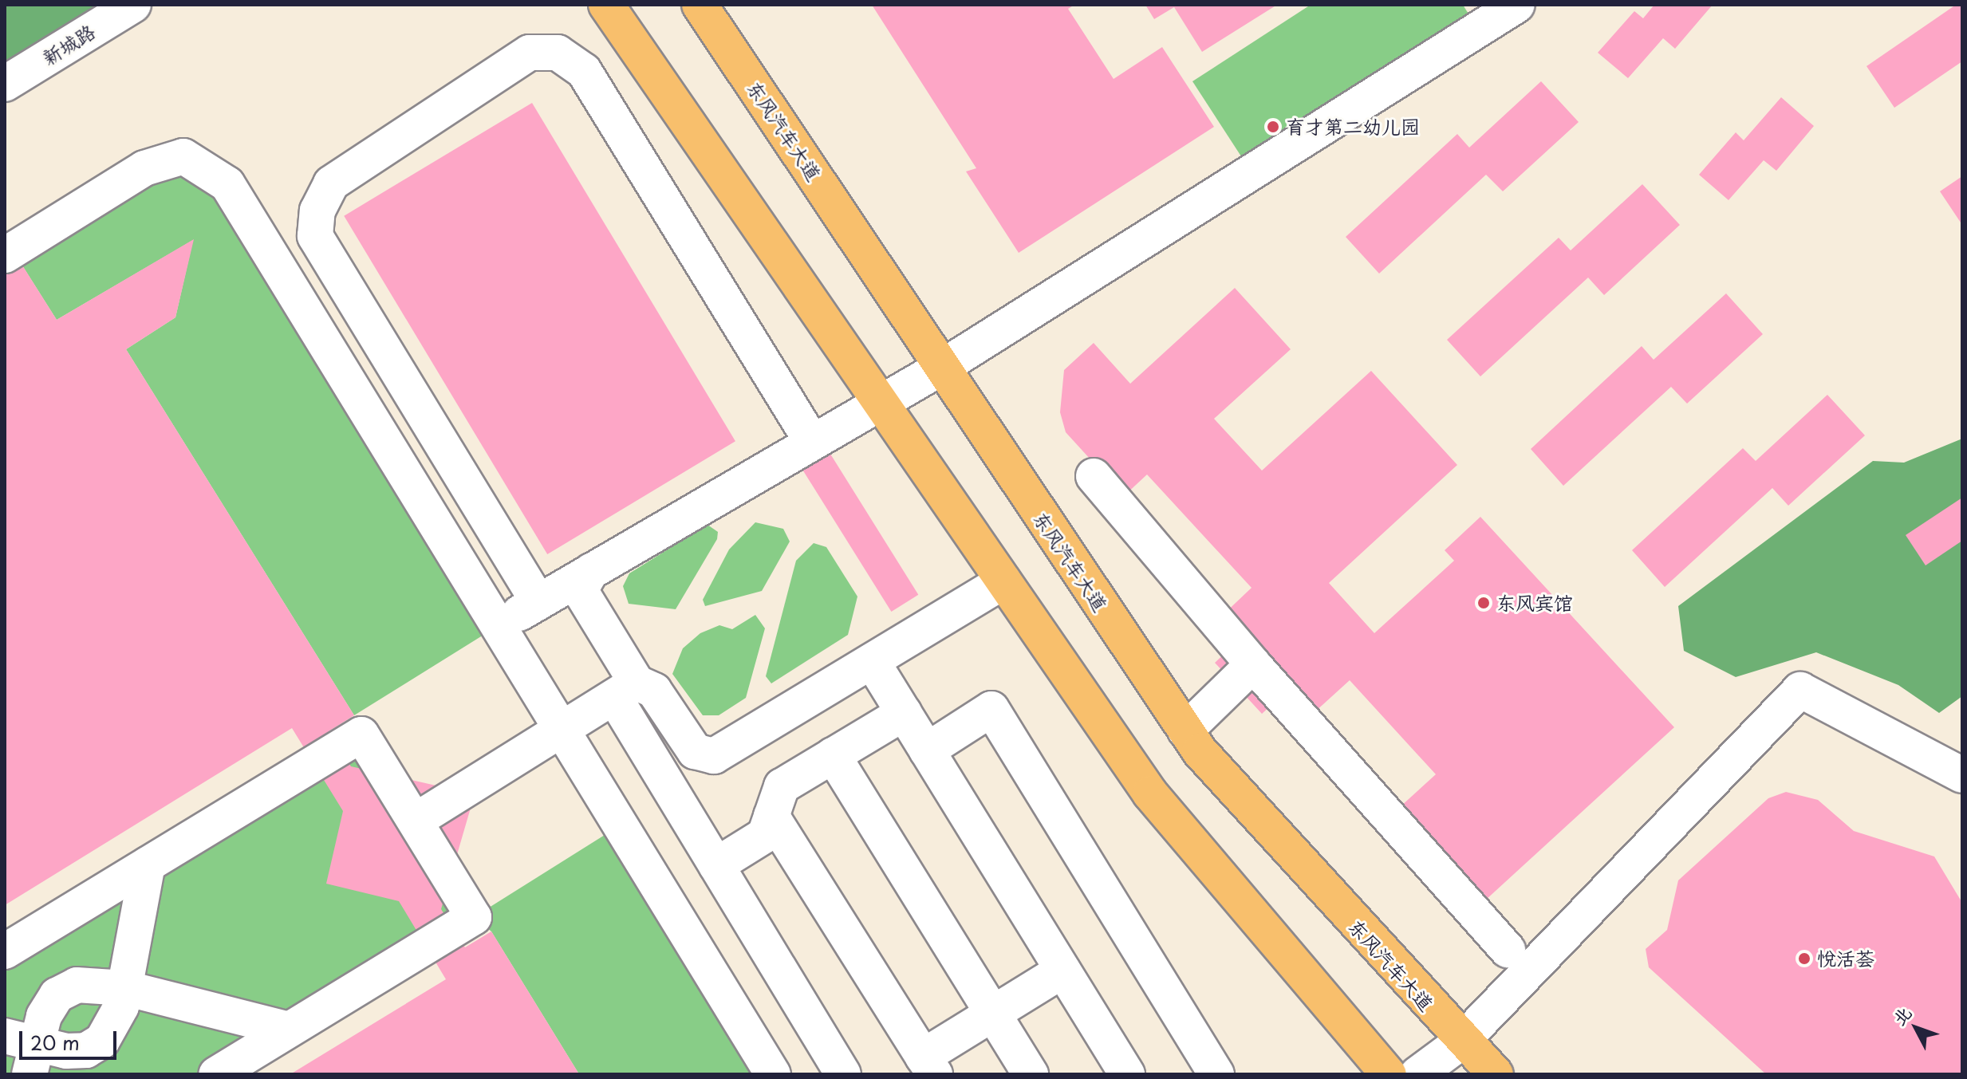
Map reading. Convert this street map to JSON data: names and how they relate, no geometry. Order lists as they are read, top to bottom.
{
  "streets": {
    "main road": ["东风汽车大道"],
    "street": ["新城路"]
  },
  "places": ["育才第二幼儿园", "东风宾馆", "悦活荟"],
  "scale_bar": "20 m",
  "north": "top left"
}
